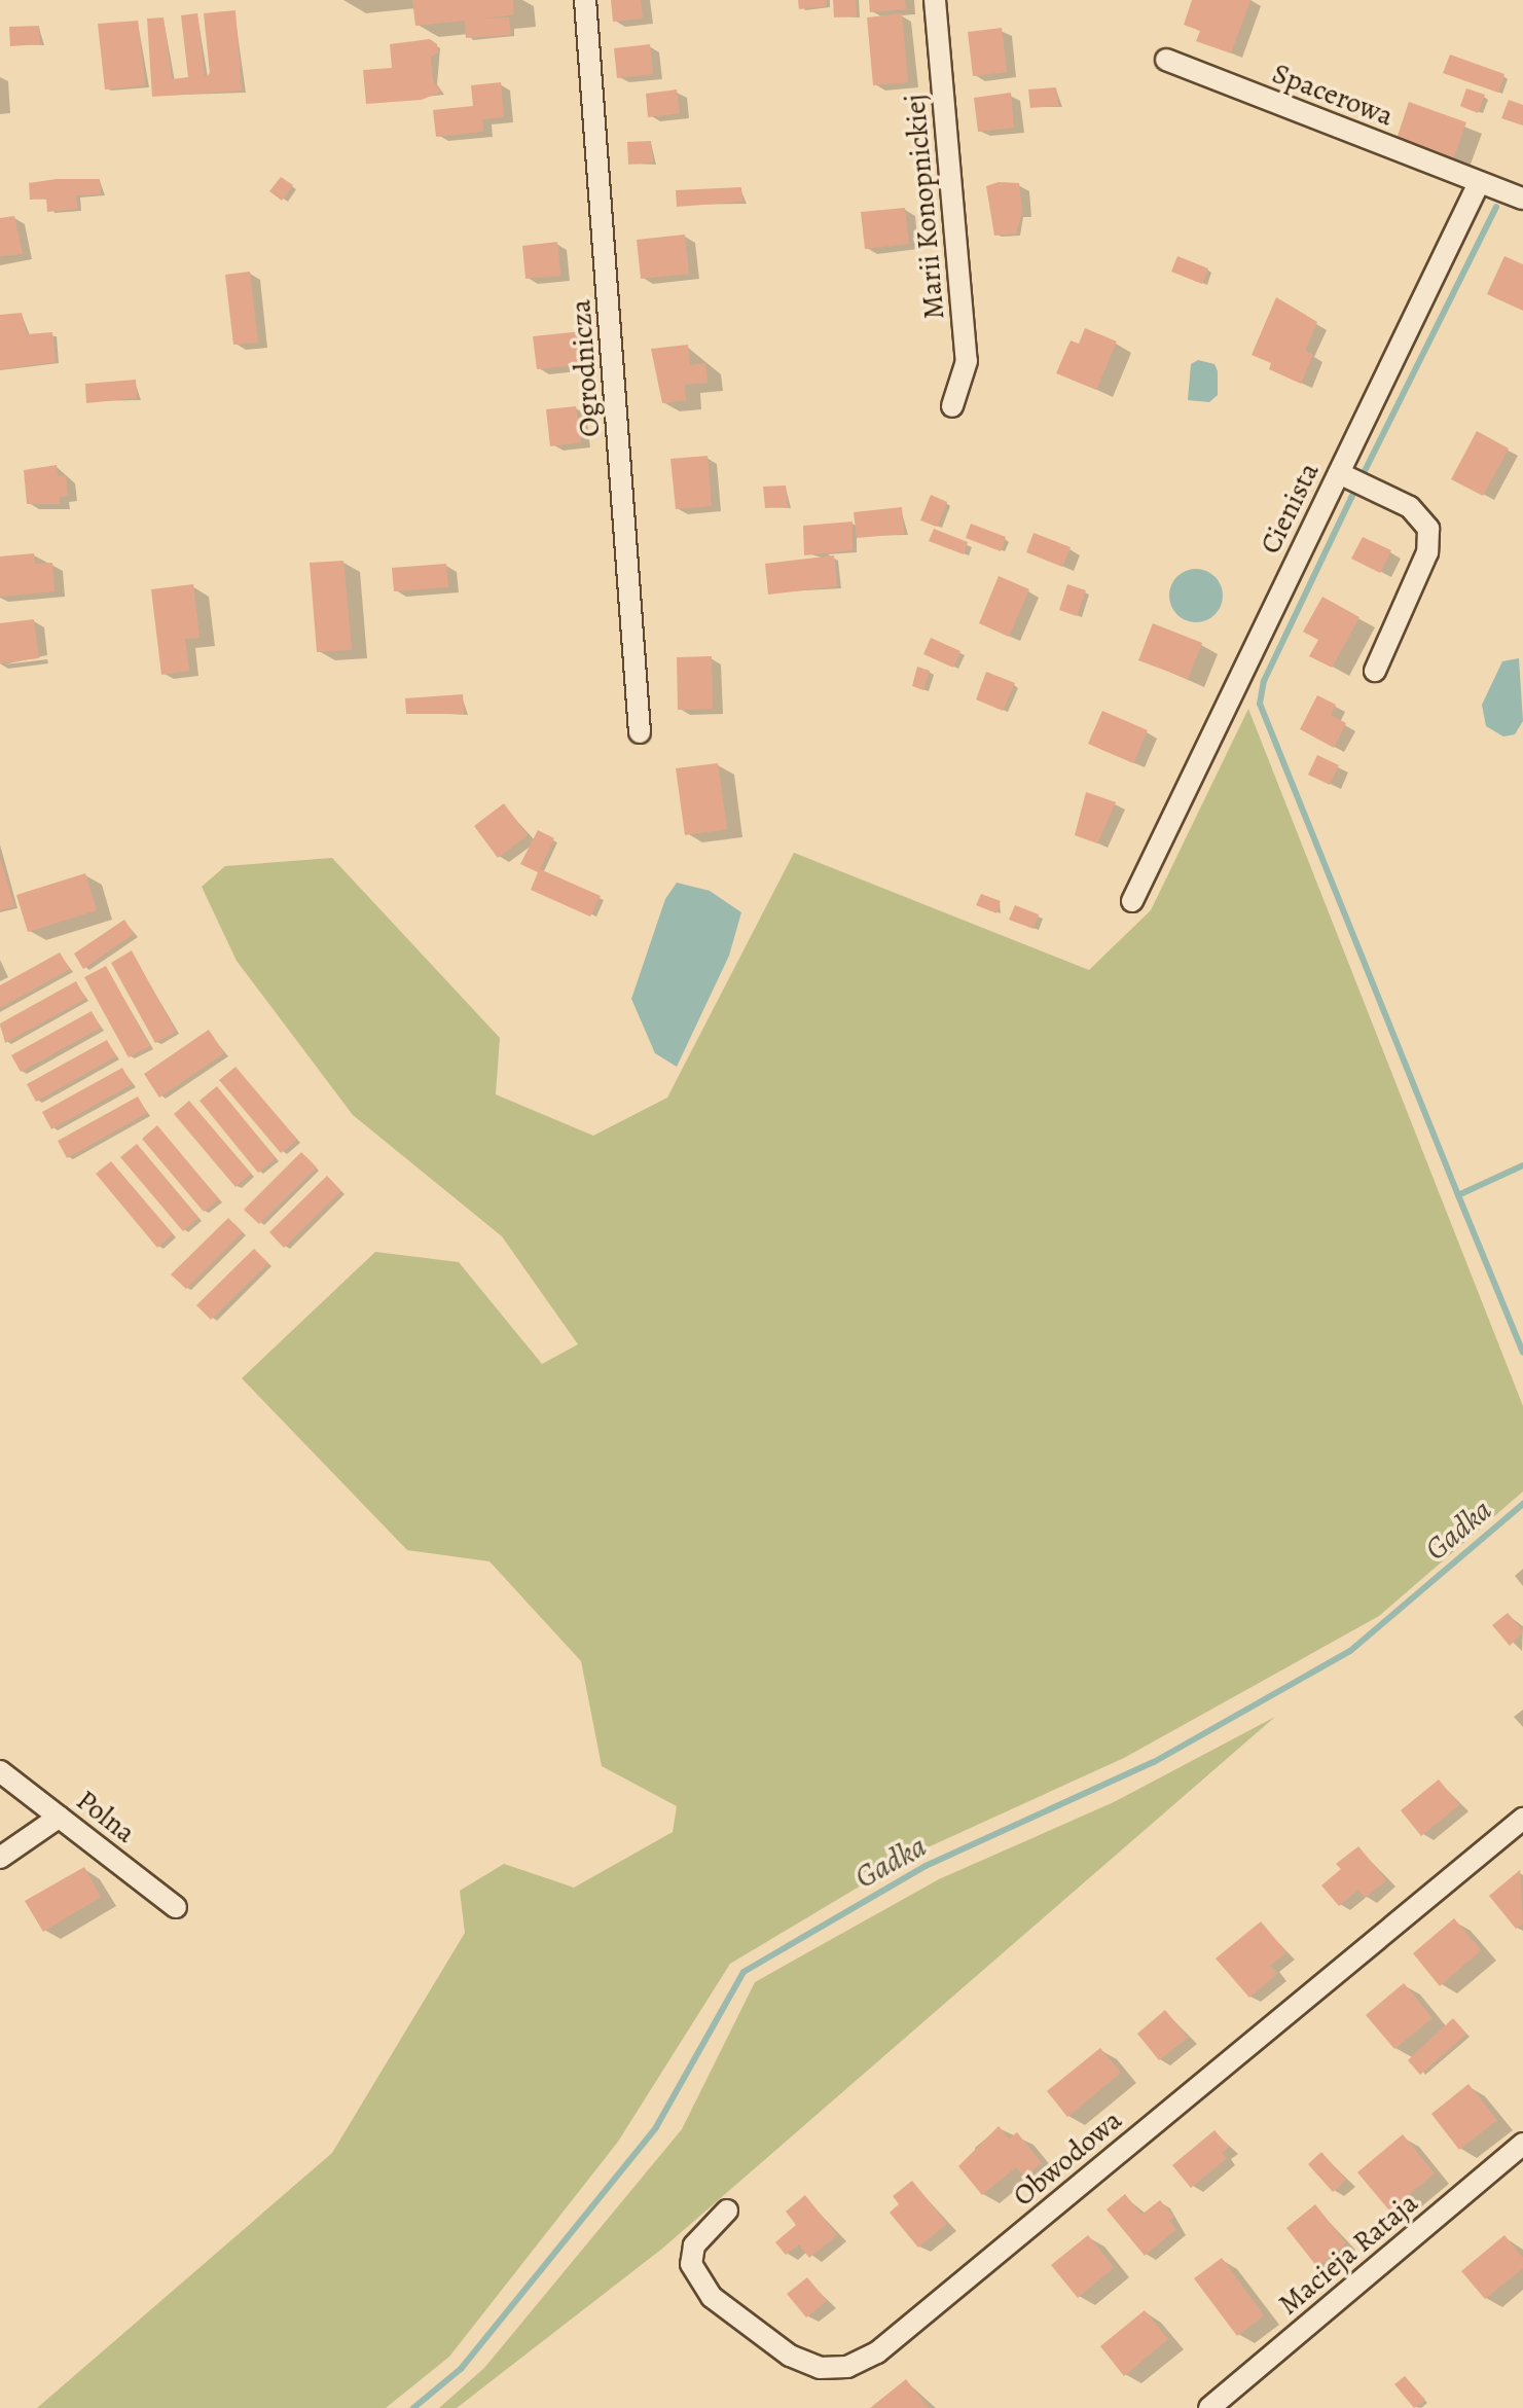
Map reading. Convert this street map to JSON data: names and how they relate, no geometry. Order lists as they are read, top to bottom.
{
  "streets": {
    "street": [
      "Spacerowa",
      "Marii Konopnickiej",
      "Ogrodnicza",
      "Cienista",
      "Polna",
      "Obwodowa",
      "Macieja Rataja"
    ]
  },
  "crossings": [
    ["Spacerowa", "Cienista"]
  ],
  "water": ["Gadka"]
}
